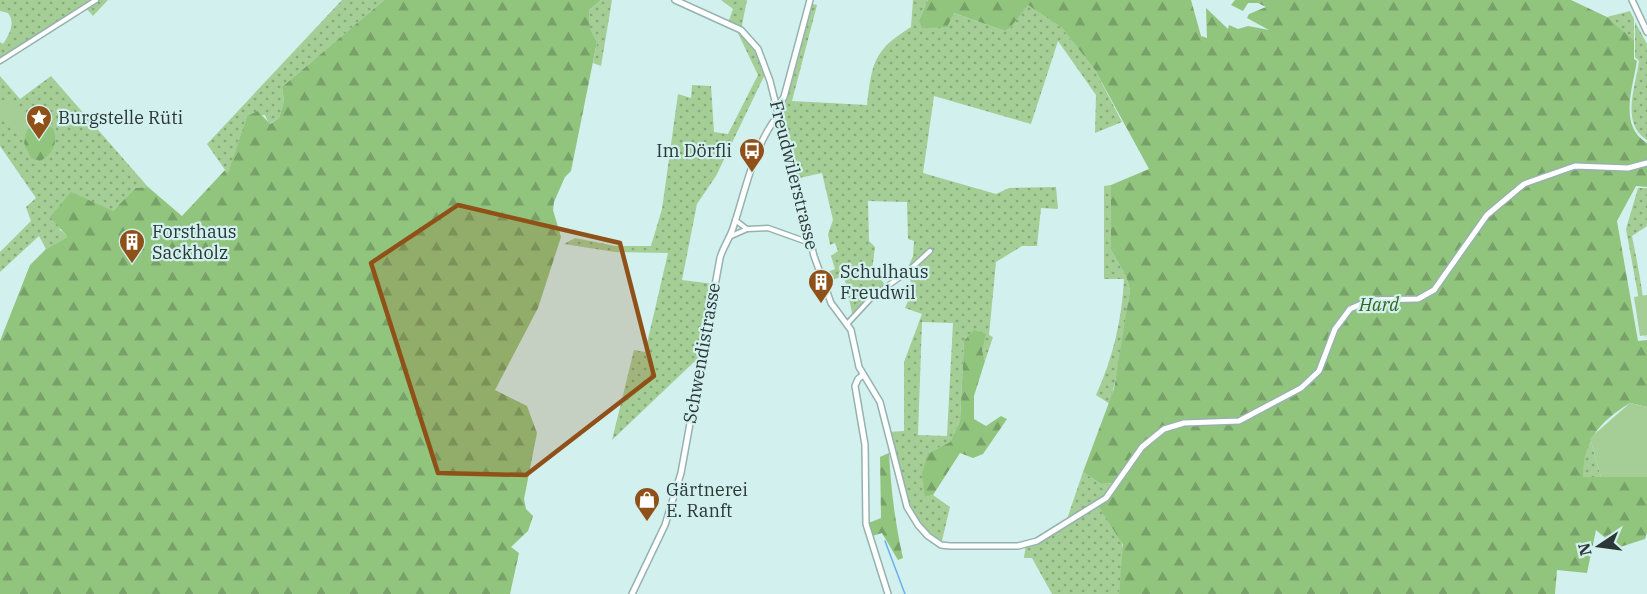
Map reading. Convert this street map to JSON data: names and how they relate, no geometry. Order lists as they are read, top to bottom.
{
  "streets": {
    "street": ["Freudwilerstrasse", "Schwendistrasse"]
  },
  "crossings": [
    ["Freudwilerstrasse", "Schwendistrasse"]
  ],
  "parks": ["Hard"],
  "places": {
    "place": ["Burgstelle Rüti"],
    "bus stop": ["Im Dörfli"],
    "building": ["Forsthaus Sackholz", "Schulhaus Freudwil"],
    "shop": ["Gärtnerei E. Ranft"]
  },
  "north": "left"
}
